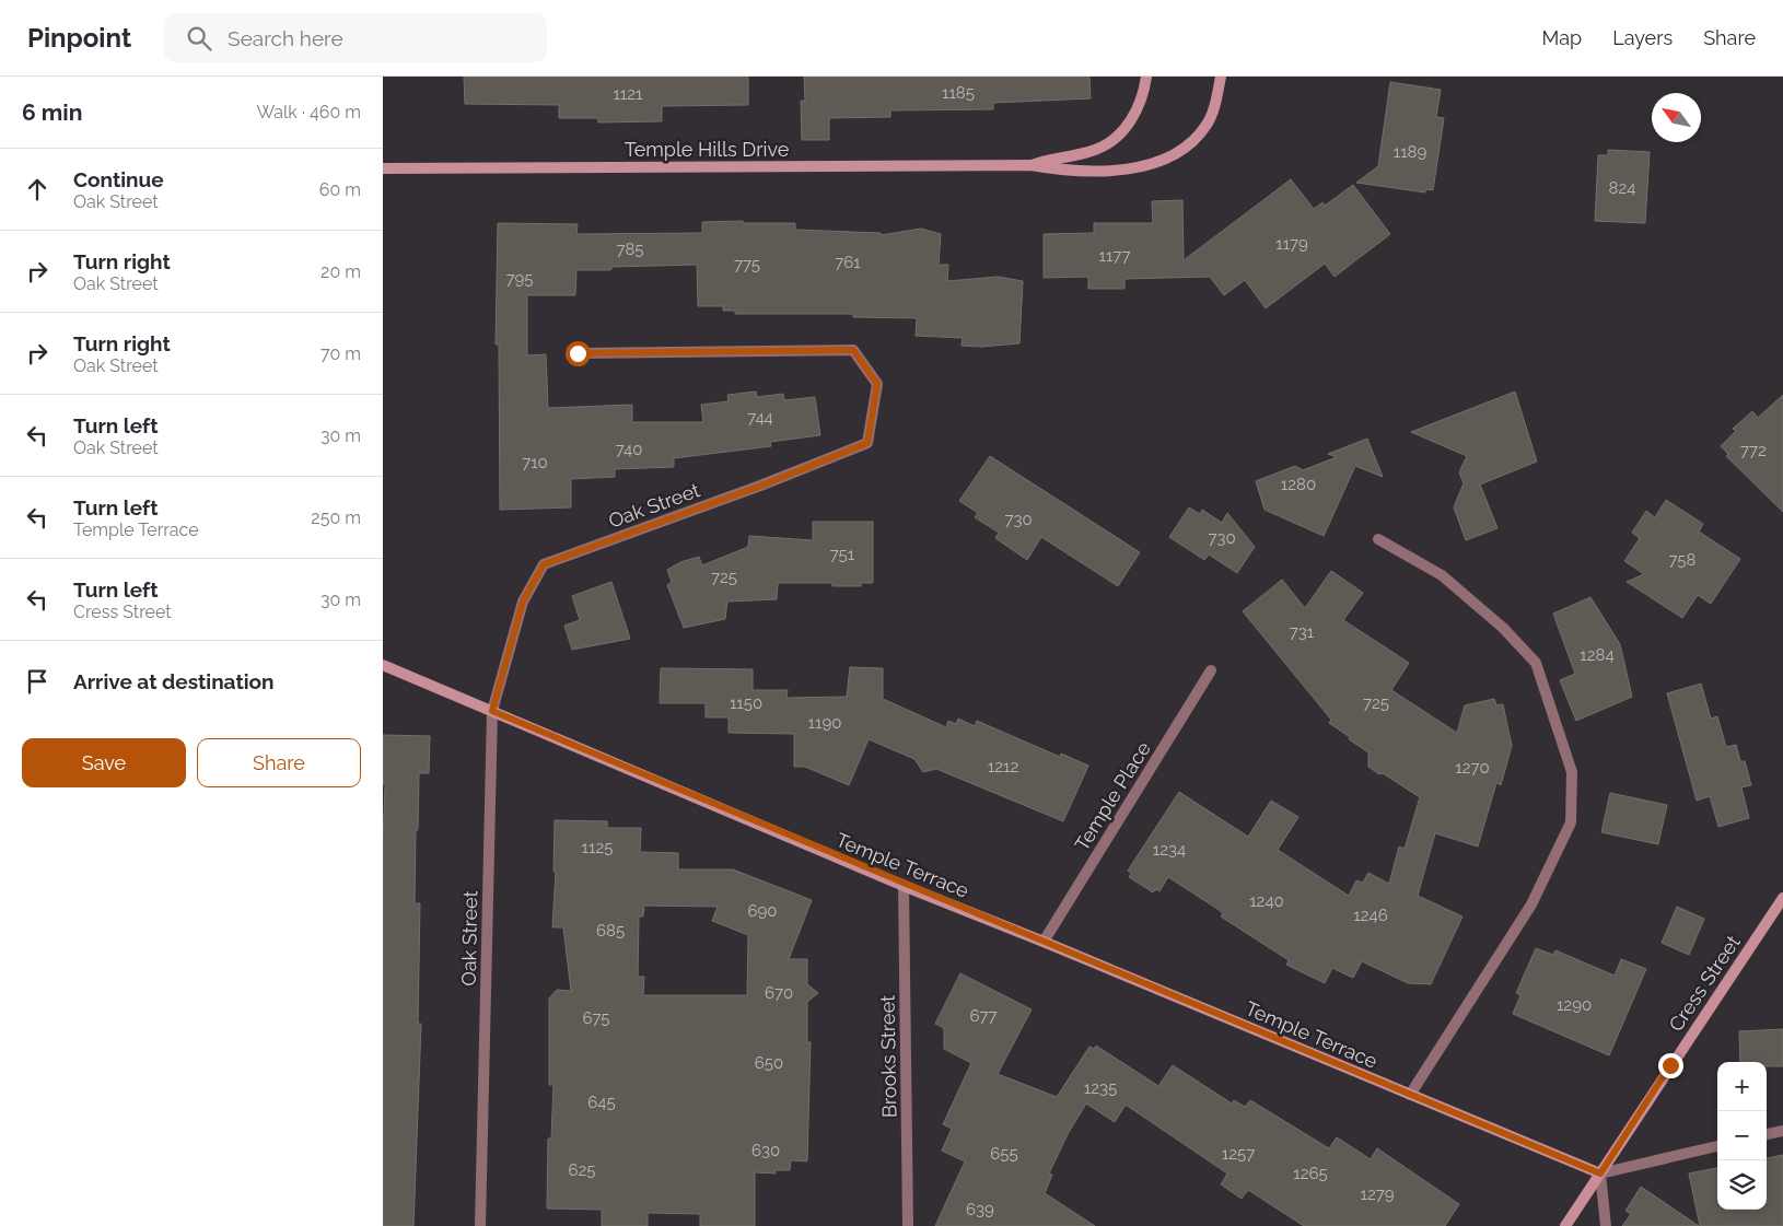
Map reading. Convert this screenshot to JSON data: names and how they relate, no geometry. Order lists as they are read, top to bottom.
{
  "streets": {
    "street": [
      "Temple Hills Drive",
      "Oak Street",
      "Temple Place",
      "Temple Terrace",
      "Cress Street",
      "Brooks Street"
    ]
  },
  "crossings": [
    ["Oak Street", "Temple Terrace"],
    ["Temple Place", "Temple Terrace"],
    ["Temple Terrace", "Cress Street"],
    ["Temple Terrace", "Brooks Street"]
  ],
  "house_numbers": [
    "1185",
    "1121",
    "1189",
    "824",
    "1179",
    "785",
    "1177",
    "761",
    "775",
    "795",
    "744",
    "740",
    "772",
    "710",
    "1280",
    "730",
    "730",
    "751",
    "758",
    "725",
    "731",
    "1284",
    "1150",
    "725",
    "1190",
    "1212",
    "1270",
    "1125",
    "1234",
    "1240",
    "690",
    "1246",
    "685",
    "670",
    "1290",
    "677",
    "675",
    "650",
    "1235",
    "645",
    "630",
    "655",
    "1257",
    "625",
    "1265",
    "1279",
    "639"
  ],
  "north": "top left",
  "page": {
    "header": "Pinpoint",
    "search": "Search here",
    "nav": ["Map", "Layers", "Share"],
    "heading": ["6 min", "Walk · 460 m"],
    "list": [
      ["Continue", "Oak Street", "60 m"],
      ["Turn right", "Oak Street", "20 m"],
      ["Turn right", "Oak Street", "70 m"],
      ["Turn left", "Oak Street", "30 m"],
      ["Turn left", "Temple Terrace", "250 m"],
      ["Turn left", "Cress Street", "30 m"],
      "Arrive at destination"
    ],
    "buttons": ["Save", "Share"],
    "map_buttons": ["+", "−"]
  }
}
